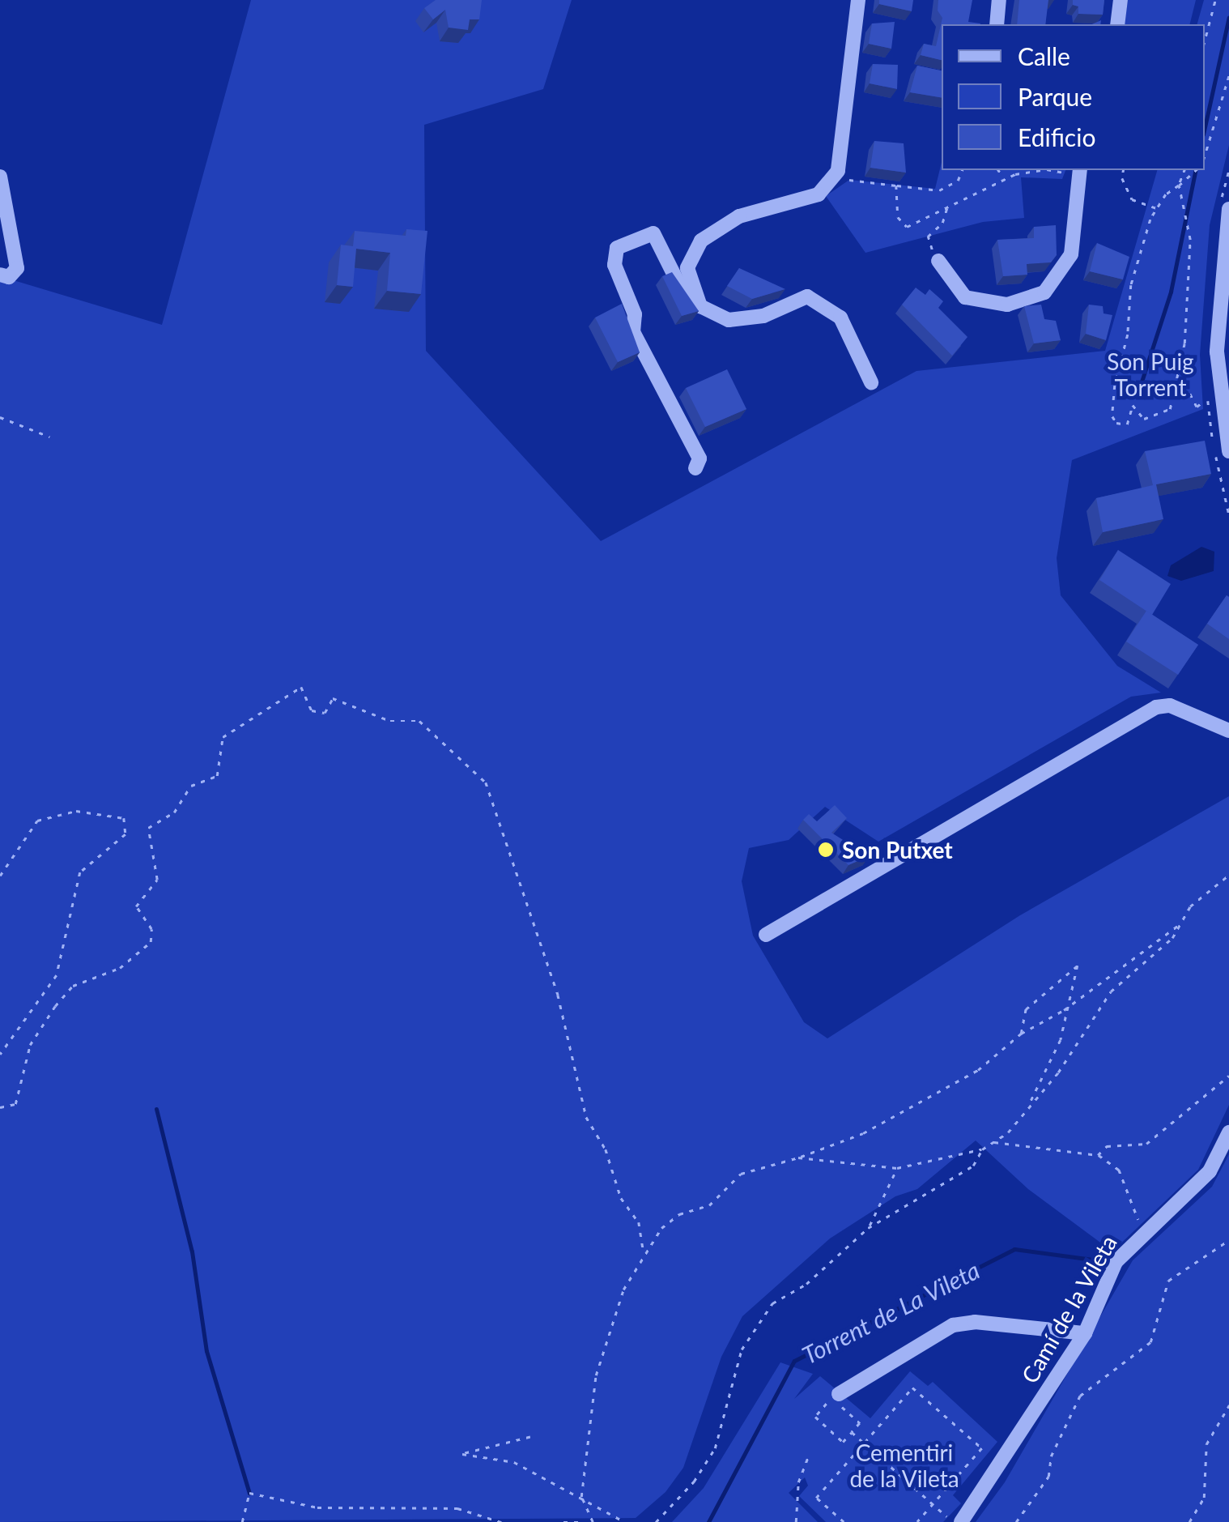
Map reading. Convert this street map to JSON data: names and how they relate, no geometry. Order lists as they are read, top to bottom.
{
  "streets": {
    "street": ["Camí de la Vileta"]
  },
  "water": ["Torrent de La Vileta"],
  "parks": ["Son Puig Torrent", "Cementiri de la Vileta"],
  "places": ["Son Putxet"],
  "legend": ["Calle", "Parque", "Edificio"]
}
